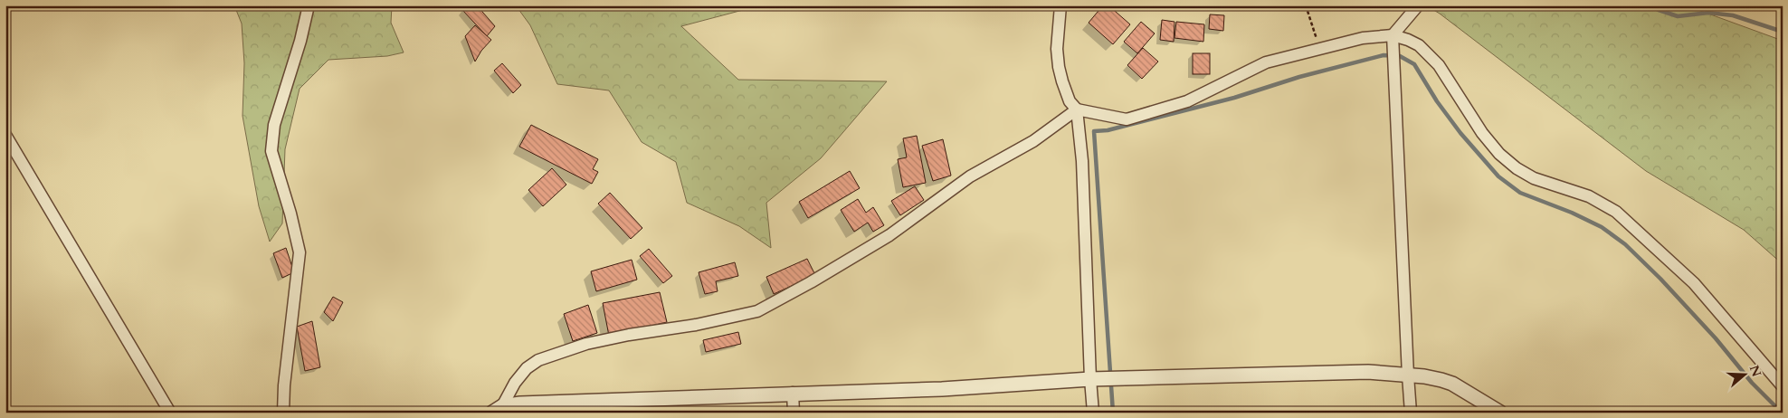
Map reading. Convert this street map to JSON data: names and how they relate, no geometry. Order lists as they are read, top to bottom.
{
  "north": "right"
}
